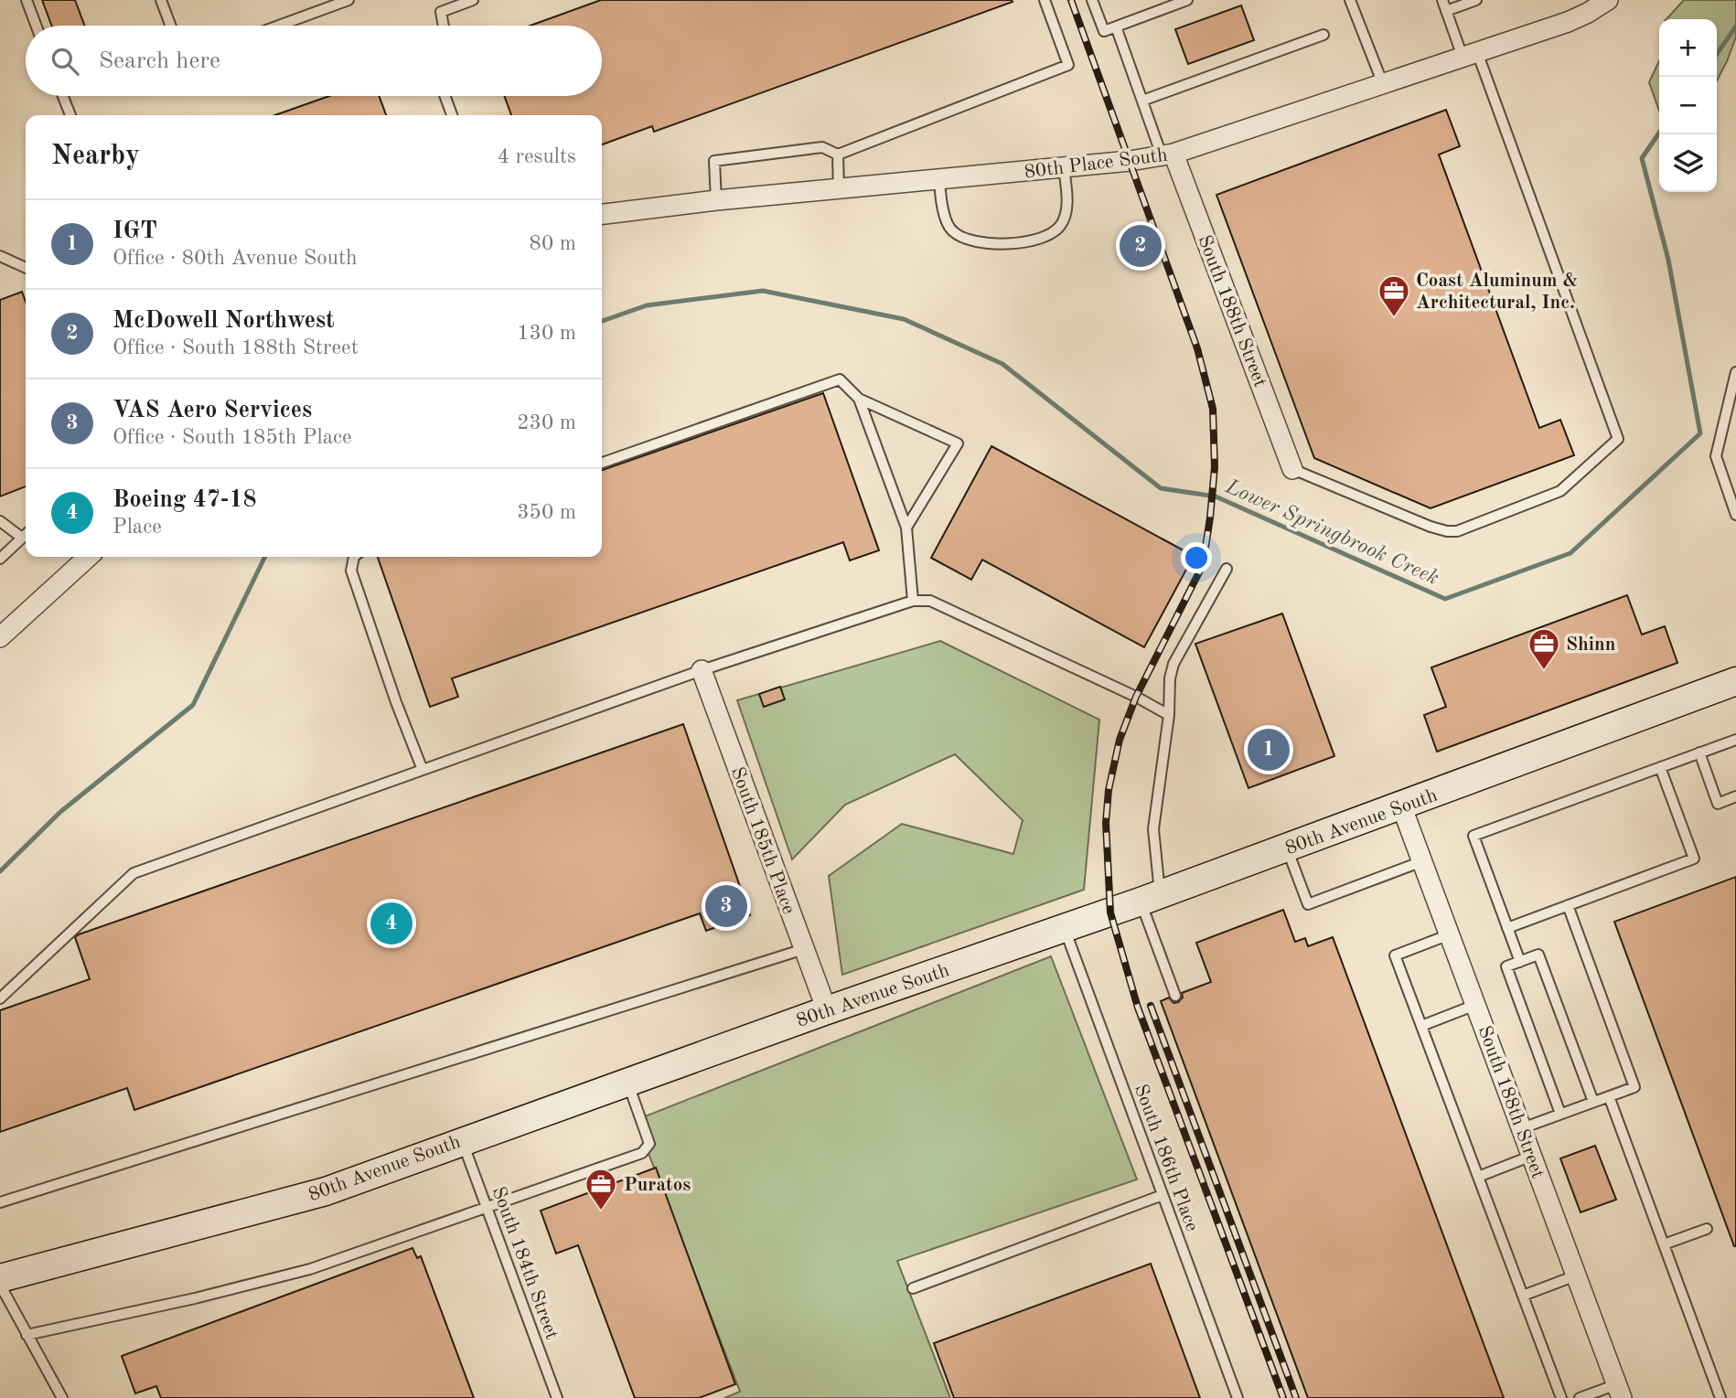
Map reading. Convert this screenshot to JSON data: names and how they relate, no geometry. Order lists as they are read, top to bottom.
{
  "streets": {
    "street": [
      "80th Place South",
      "South 188th Street",
      "80th Avenue South",
      "South 185th Place"
    ],
    "lane": ["South 186th Place", "South 184th Street"]
  },
  "crossings": [
    ["80th Place South", "South 188th Street"],
    ["South 188th Street", "80th Avenue South"],
    ["80th Avenue South", "South 185th Place"],
    ["80th Avenue South", "South 186th Place"],
    ["80th Avenue South", "South 184th Street"]
  ],
  "water": ["Lower Springbrook Creek"],
  "places": {
    "office": ["Coast Aluminum & Architectural, Inc.", "Shinn", "Puratos"]
  },
  "page": {
    "map_buttons": ["+", "−"],
    "search": "Search here",
    "heading": ["Nearby", "4 results"],
    "list": [
      {
        "mark": "1",
        "name": "IGT",
        "note": "Office · 80th Avenue South",
        "value": "80 m"
      },
      {
        "mark": "2",
        "name": "McDowell Northwest",
        "note": "Office · South 188th Street",
        "value": "130 m"
      },
      {
        "mark": "3",
        "name": "VAS Aero Services",
        "note": "Office · South 185th Place",
        "value": "230 m"
      },
      {
        "mark": "4",
        "name": "Boeing 47-18",
        "note": "Place",
        "value": "350 m"
      }
    ],
    "pins": [
      "2",
      "1",
      "3",
      "4"
    ]
  }
}
